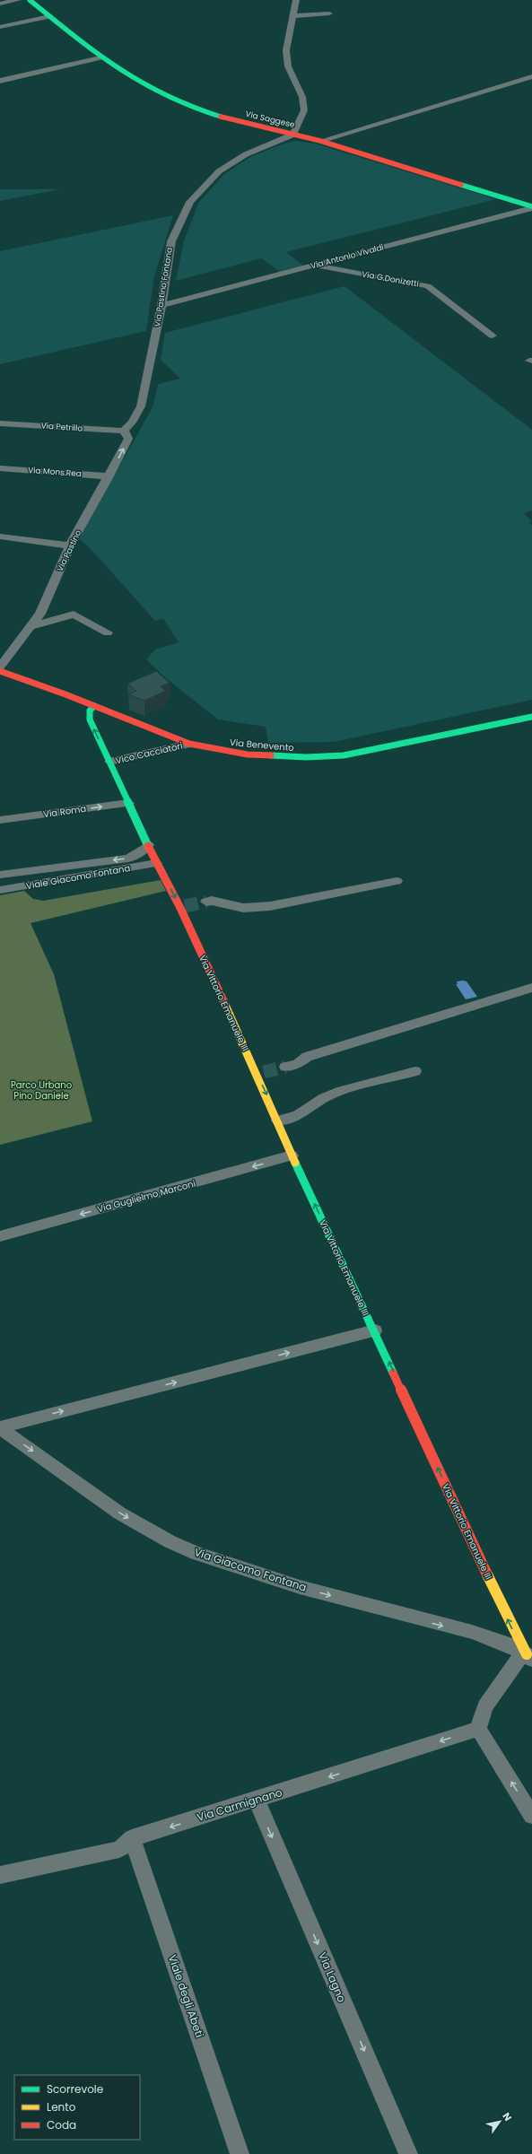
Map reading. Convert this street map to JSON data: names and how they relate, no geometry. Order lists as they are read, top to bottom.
{
  "streets": {
    "main road": ["Via Saggese", "Via Benevento", "Via Vittorio Emanuele III"],
    "street": [
      "Via Antonio Vivaldi",
      "Via G.Donizetti",
      "Via Pastino Fontana",
      "Via Petrillo",
      "Via Mons.Rea",
      "Via Pastino",
      "Vico Cacciatori",
      "Via Roma",
      "Viale Giacomo Fontana",
      "Via Guglielmo Marconi",
      "Via Giacomo Fontana",
      "Via Carmignano",
      "Via Lagno",
      "Viale degli Abeti"
    ]
  },
  "crossings": [
    ["Via Saggese", "Via Antonio Vivaldi"],
    ["Via Saggese", "Via Pastino Fontana"],
    ["Via Antonio Vivaldi", "Via G.Donizetti"],
    ["Via Antonio Vivaldi", "Via Pastino Fontana"],
    ["Via Pastino Fontana", "Via Petrillo"],
    ["Via Pastino Fontana", "Via Pastino"],
    ["Via Petrillo", "Via Pastino"],
    ["Via Mons.Rea", "Via Pastino"],
    ["Via Benevento", "Vico Cacciatori"],
    ["Via Benevento", "Via Vittorio Emanuele III"],
    ["Vico Cacciatori", "Via Vittorio Emanuele III"],
    ["Via Roma", "Via Vittorio Emanuele III"],
    ["Viale Giacomo Fontana", "Via Vittorio Emanuele III"],
    ["Via Vittorio Emanuele III", "Via Guglielmo Marconi"],
    ["Via Vittorio Emanuele III", "Via Giacomo Fontana"],
    ["Via Carmignano", "Via Lagno"],
    ["Via Carmignano", "Viale degli Abeti"]
  ],
  "one_way": [
    "Via Guglielmo Marconi",
    "Via Giacomo Fontana",
    "Via Carmignano",
    "Via Lagno"
  ],
  "parks": ["Parco Urbano Pino Daniele"],
  "legend": ["Scorrevole", "Lento", "Coda"],
  "north": "top right"
}
